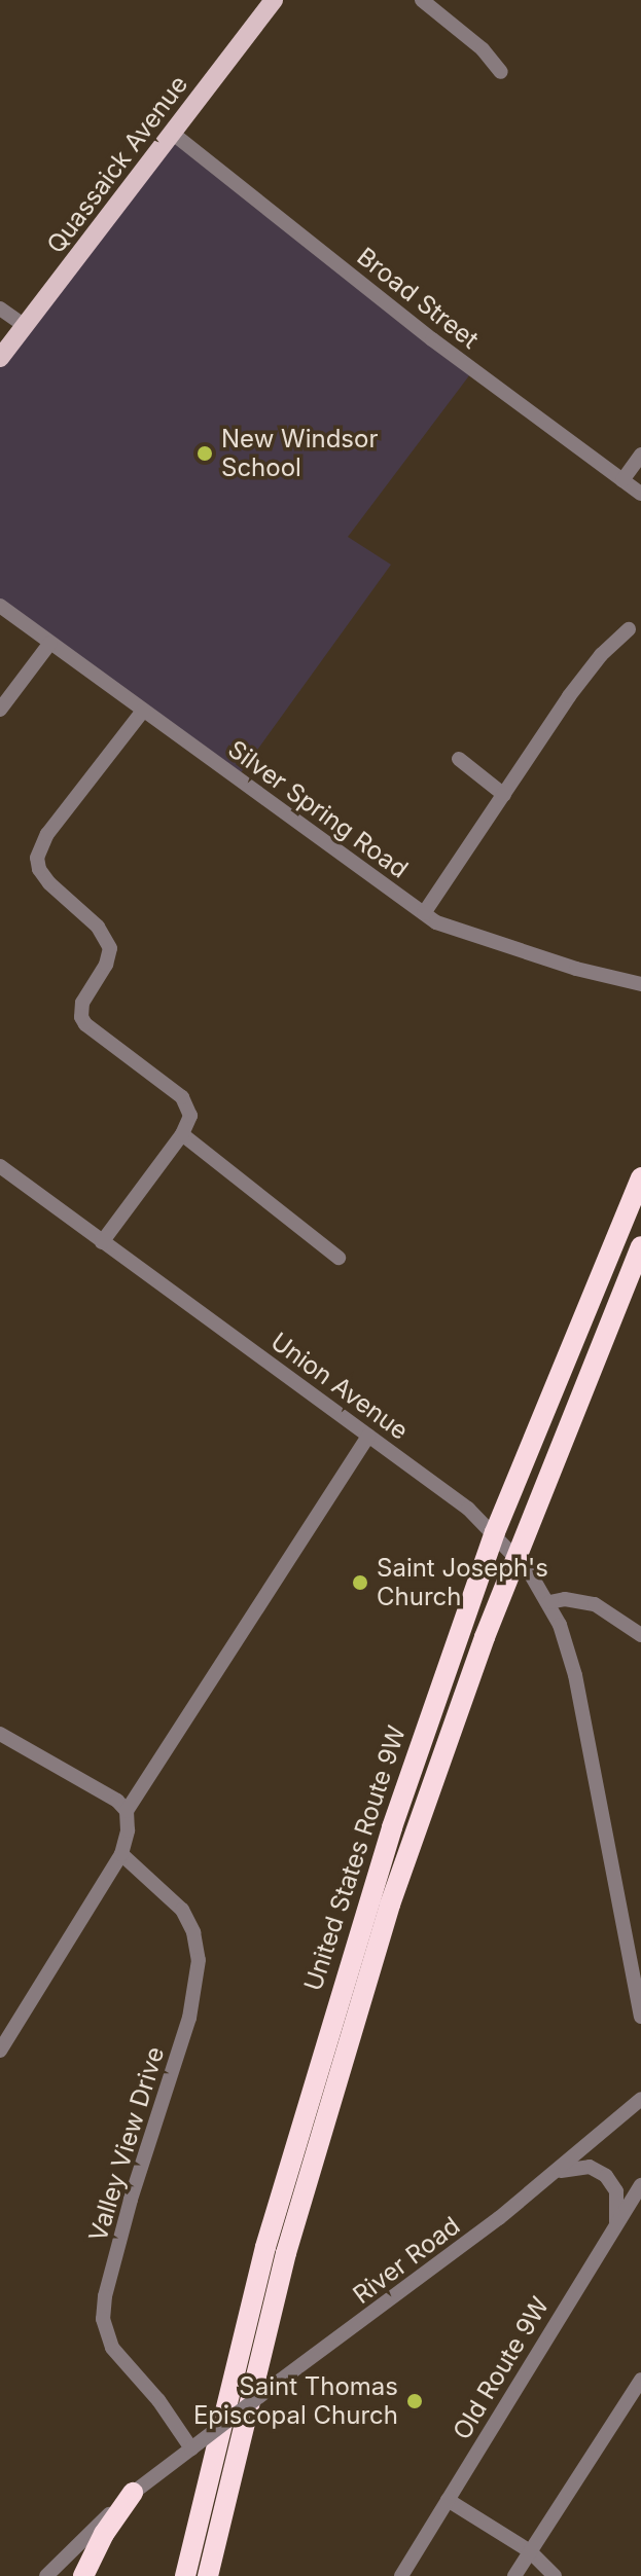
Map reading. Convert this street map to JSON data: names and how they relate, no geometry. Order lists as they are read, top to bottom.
{
  "streets": {
    "highway": ["United States Route 9W"],
    "main road": ["Quassaick Avenue"],
    "street": [
      "Broad Street",
      "Silver Spring Road",
      "Union Avenue",
      "Valley View Drive",
      "River Road",
      "Old Route 9W"
    ]
  },
  "crossings": [
    ["Quassaick Avenue", "Broad Street"],
    ["Union Avenue", "United States Route 9W"],
    ["Valley View Drive", "River Road"]
  ],
  "places": ["New Windsor School", "Saint Joseph's Church", "Saint Thomas Episcopal Church"]
}
